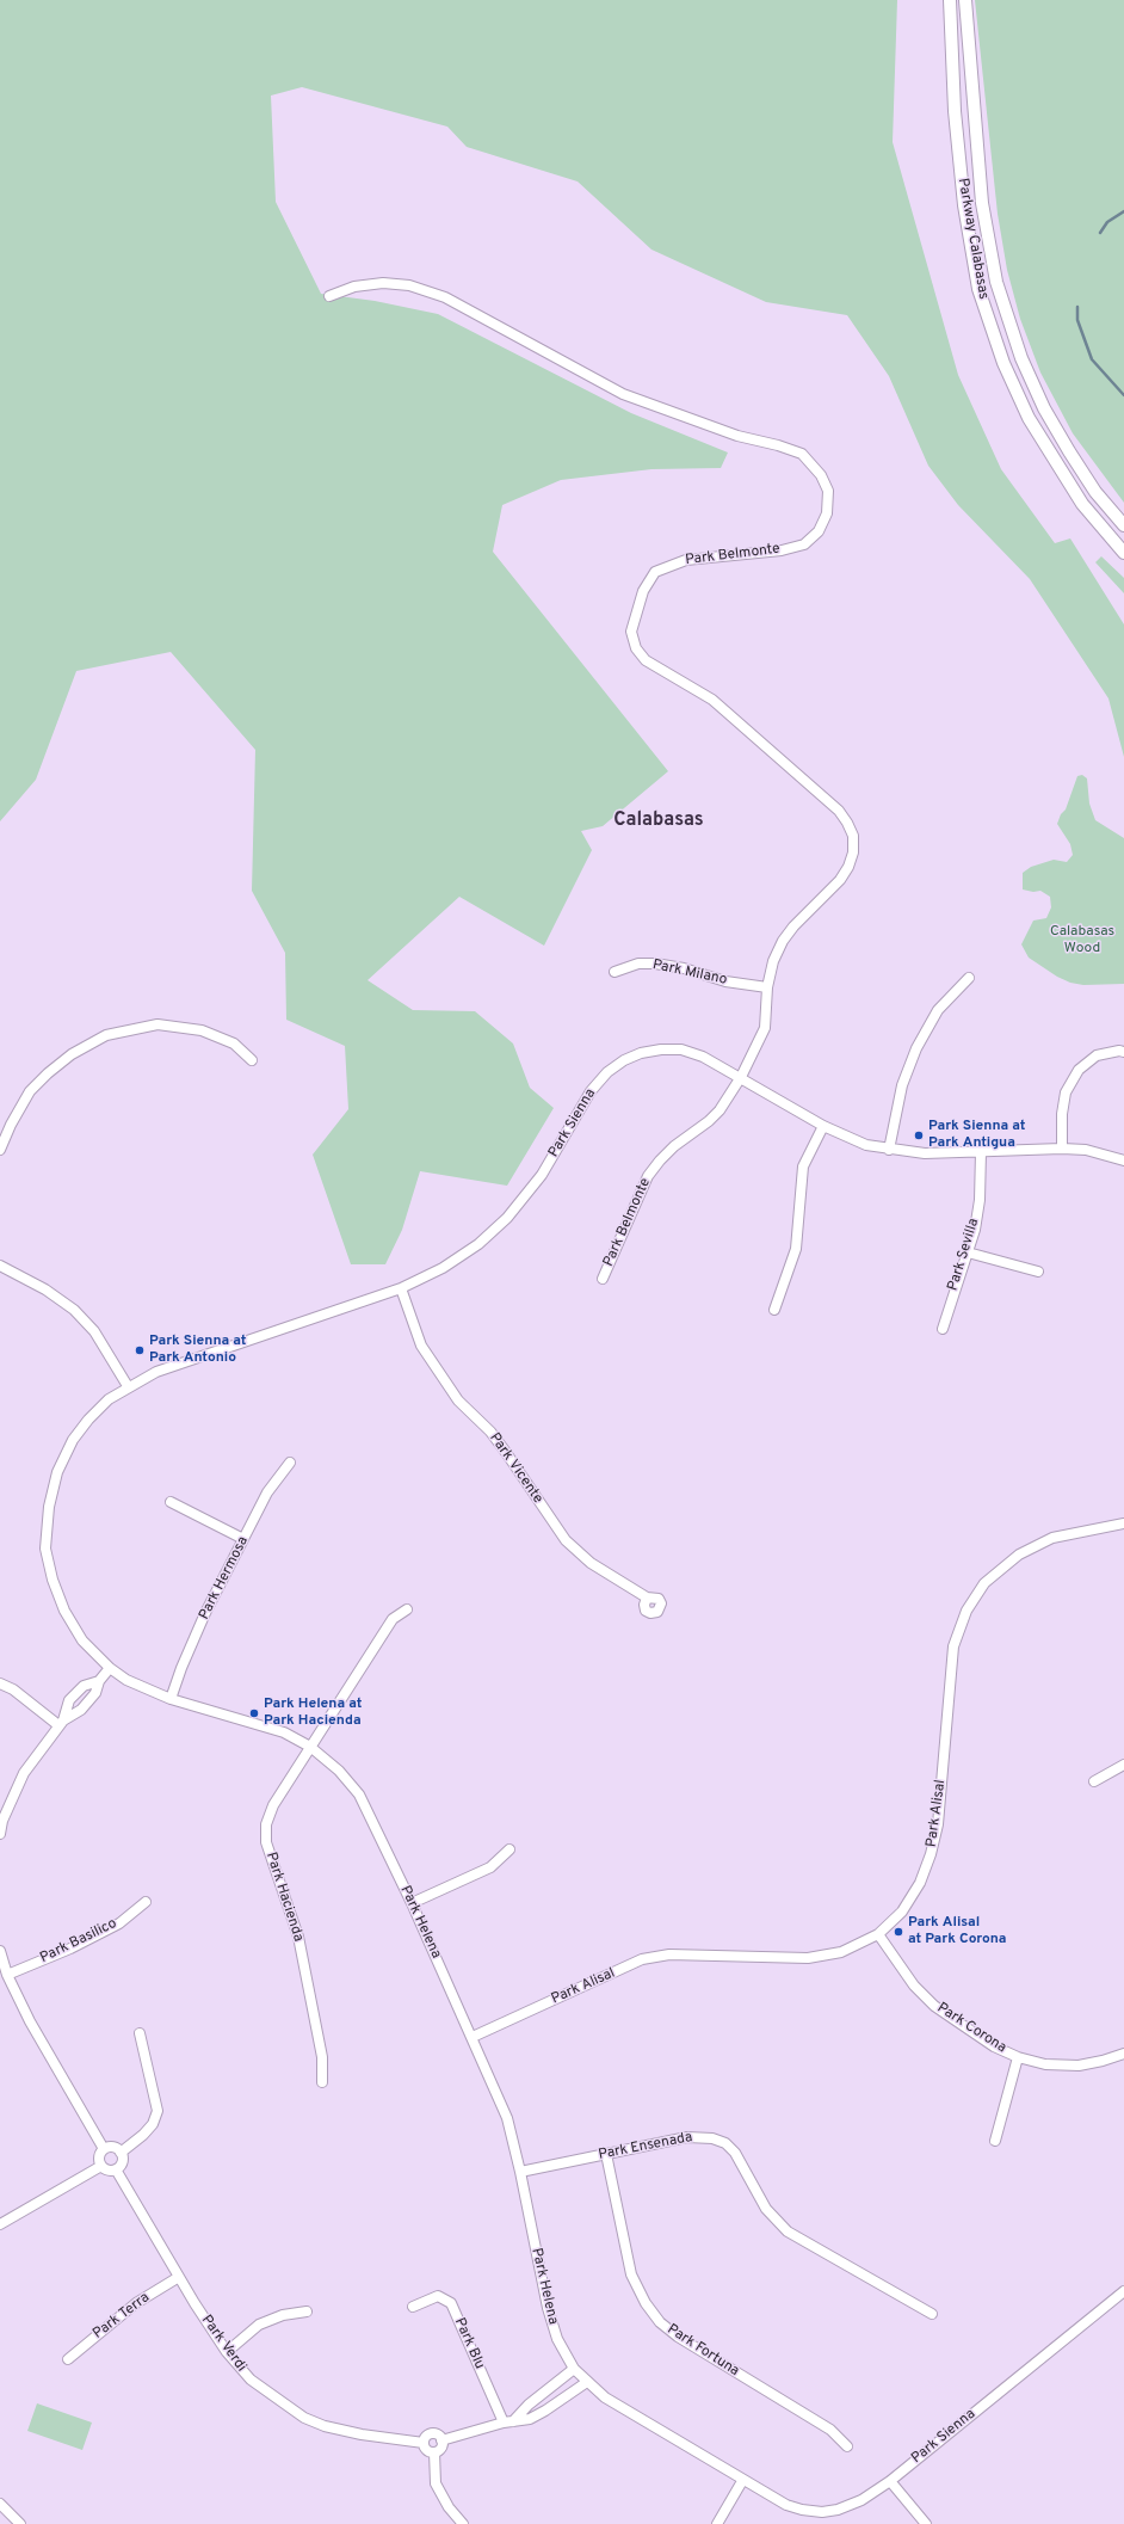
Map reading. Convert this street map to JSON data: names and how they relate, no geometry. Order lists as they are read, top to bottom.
{
  "streets": {
    "street": [
      "Parkway Calabasas",
      "Park Belmonte",
      "Park Milano",
      "Park Sienna",
      "Park Sevilla",
      "Park Vicente",
      "Park Hermosa",
      "Park Alisal",
      "Park Hacienda",
      "Park Helena",
      "Park Basilico",
      "Park Corona",
      "Park Ensenada",
      "Park Terra",
      "Park Verdi",
      "Park Blu",
      "Park Fortuna"
    ]
  },
  "crossings": [
    ["Park Belmonte", "Park Milano"],
    ["Park Belmonte", "Park Sienna"],
    ["Park Sienna", "Park Sevilla"],
    ["Park Sienna", "Park Vicente"],
    ["Park Sienna", "Park Helena"],
    ["Park Hermosa", "Park Helena"],
    ["Park Alisal", "Park Helena"],
    ["Park Alisal", "Park Corona"],
    ["Park Hacienda", "Park Helena"],
    ["Park Helena", "Park Ensenada"],
    ["Park Helena", "Park Verdi"],
    ["Park Ensenada", "Park Fortuna"],
    ["Park Terra", "Park Verdi"],
    ["Park Verdi", "Park Blu"]
  ],
  "districts": ["Calabasas"],
  "parks": ["Calabasas Wood"],
  "places": [
    "Park Sienna at Park Antigua",
    "Park Sienna at Park Antonio",
    "Park Helena at Park Hacienda",
    "Park Alisal at Park Corona"
  ]
}
